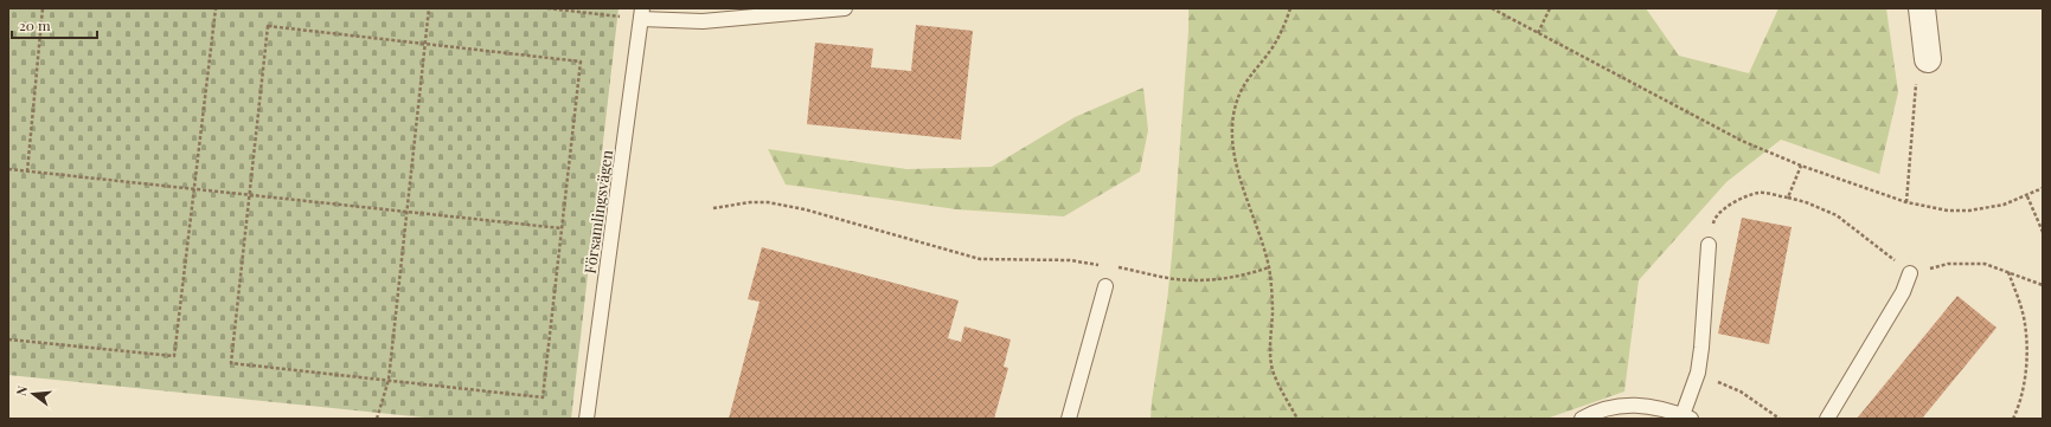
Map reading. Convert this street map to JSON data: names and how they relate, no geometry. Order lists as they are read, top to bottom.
{
  "streets": {
    "lane": ["Församlingsvägen"]
  },
  "scale_bar": "20 m",
  "north": "left"
}
